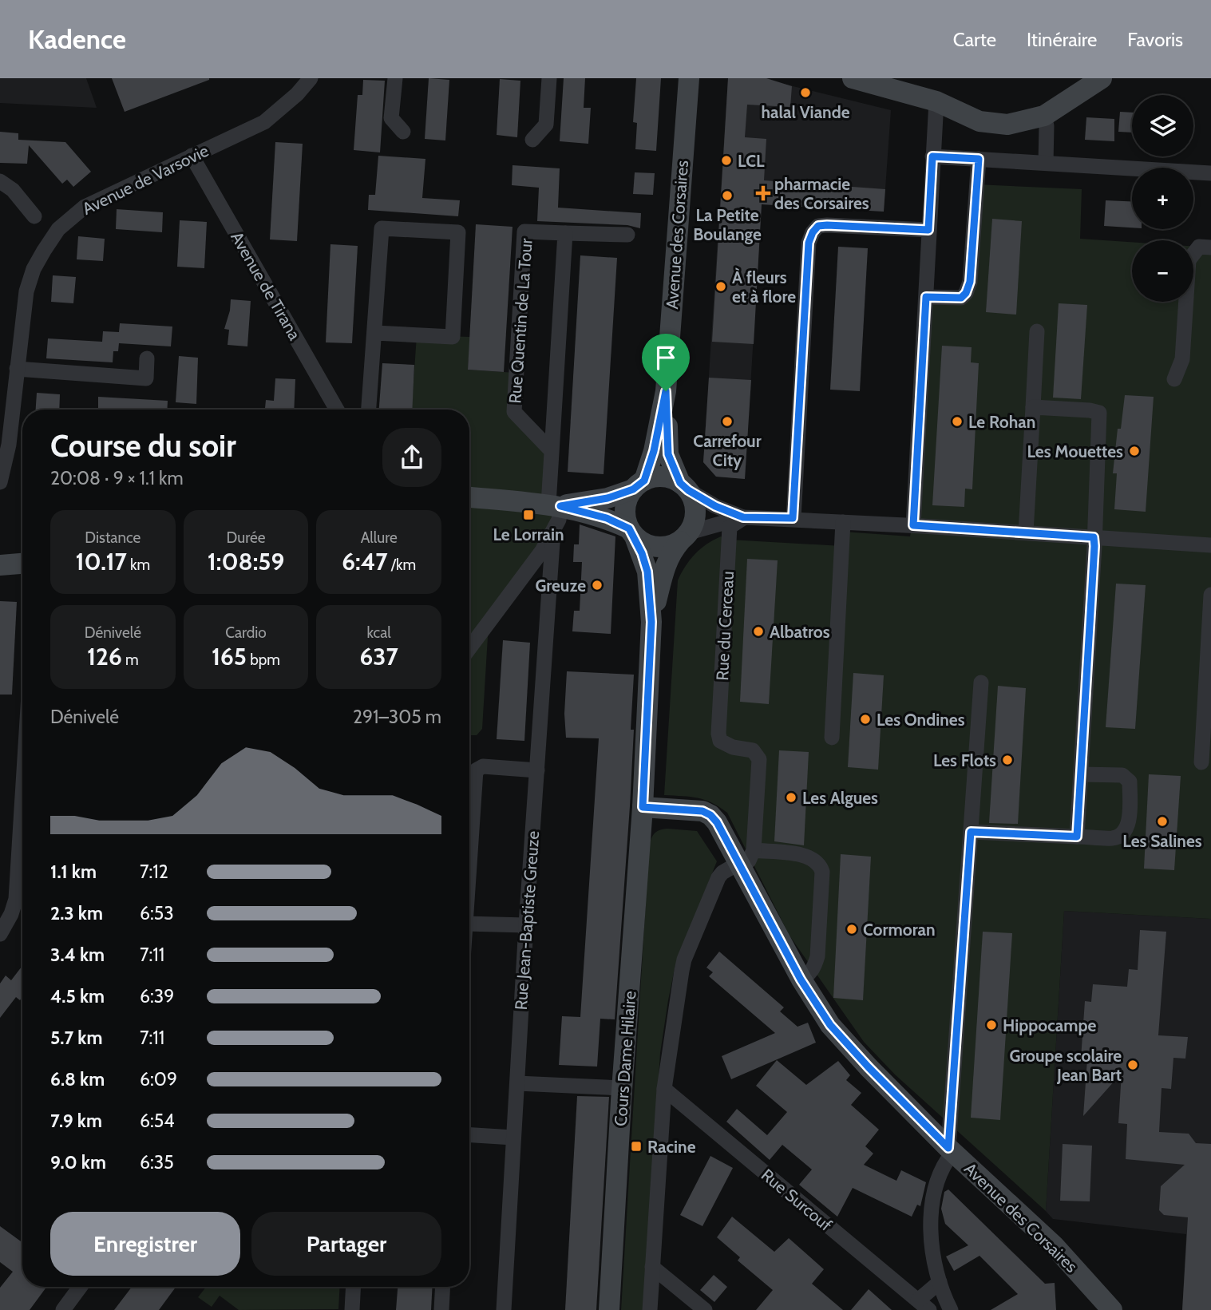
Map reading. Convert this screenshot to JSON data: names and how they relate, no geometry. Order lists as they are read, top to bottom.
{
  "streets": {
    "street": [
      "Avenue de Varsovie",
      "Avenue des Corsaires",
      "Avenue de Tirana",
      "Rue Quentin de La Tour",
      "Rue du Cerceau",
      "Rue Jean-Baptiste Greuze",
      "Cours Dame Hilaire",
      "Rue Surcouf"
    ]
  },
  "crossings": [
    ["Avenue de Varsovie", "Avenue de Tirana"],
    ["Avenue des Corsaires", "Cours Dame Hilaire"]
  ],
  "places": {
    "other": [
      "halal Viande",
      "LCL",
      "La Petite Boulange",
      "À fleurs et à flore",
      "Carrefour City",
      "Le Rohan",
      "Les Mouettes",
      "Greuze",
      "Albatros",
      "Les Ondines",
      "Les Flots",
      "Les Algues",
      "Les Salines",
      "Cormoran",
      "Hippocampe",
      "Groupe scolaire Jean Bart"
    ],
    "health": ["pharmacie des Corsaires"],
    "transit": ["Le Lorrain", "Racine"]
  },
  "page": {
    "header": "Kadence",
    "nav": ["Carte", "Itinéraire", "Favoris"],
    "map_buttons": ["+", "−"],
    "heading": ["Course du soir", "20:08 · 9 × 1.1 km"],
    "stats": [
      ["Distance", "10.17 km"],
      ["Durée", "1:08:59"],
      ["Allure", "6:47 /km"],
      ["Dénivelé", "126 m"],
      ["Cardio", "165 bpm"],
      ["kcal", "637"]
    ],
    "chart": ["Dénivelé", "291–305 m"],
    "list": [
      {
        "name": "1.1 km",
        "note": "7:12"
      },
      {
        "name": "2.3 km",
        "note": "6:53"
      },
      {
        "name": "3.4 km",
        "note": "7:11"
      },
      {
        "name": "4.5 km",
        "note": "6:39"
      },
      {
        "name": "5.7 km",
        "note": "7:11"
      },
      {
        "name": "6.8 km",
        "note": "6:09"
      },
      {
        "name": "7.9 km",
        "note": "6:54"
      },
      {
        "name": "9.0 km",
        "note": "6:35"
      }
    ],
    "buttons": ["Enregistrer", "Partager"]
  }
}
